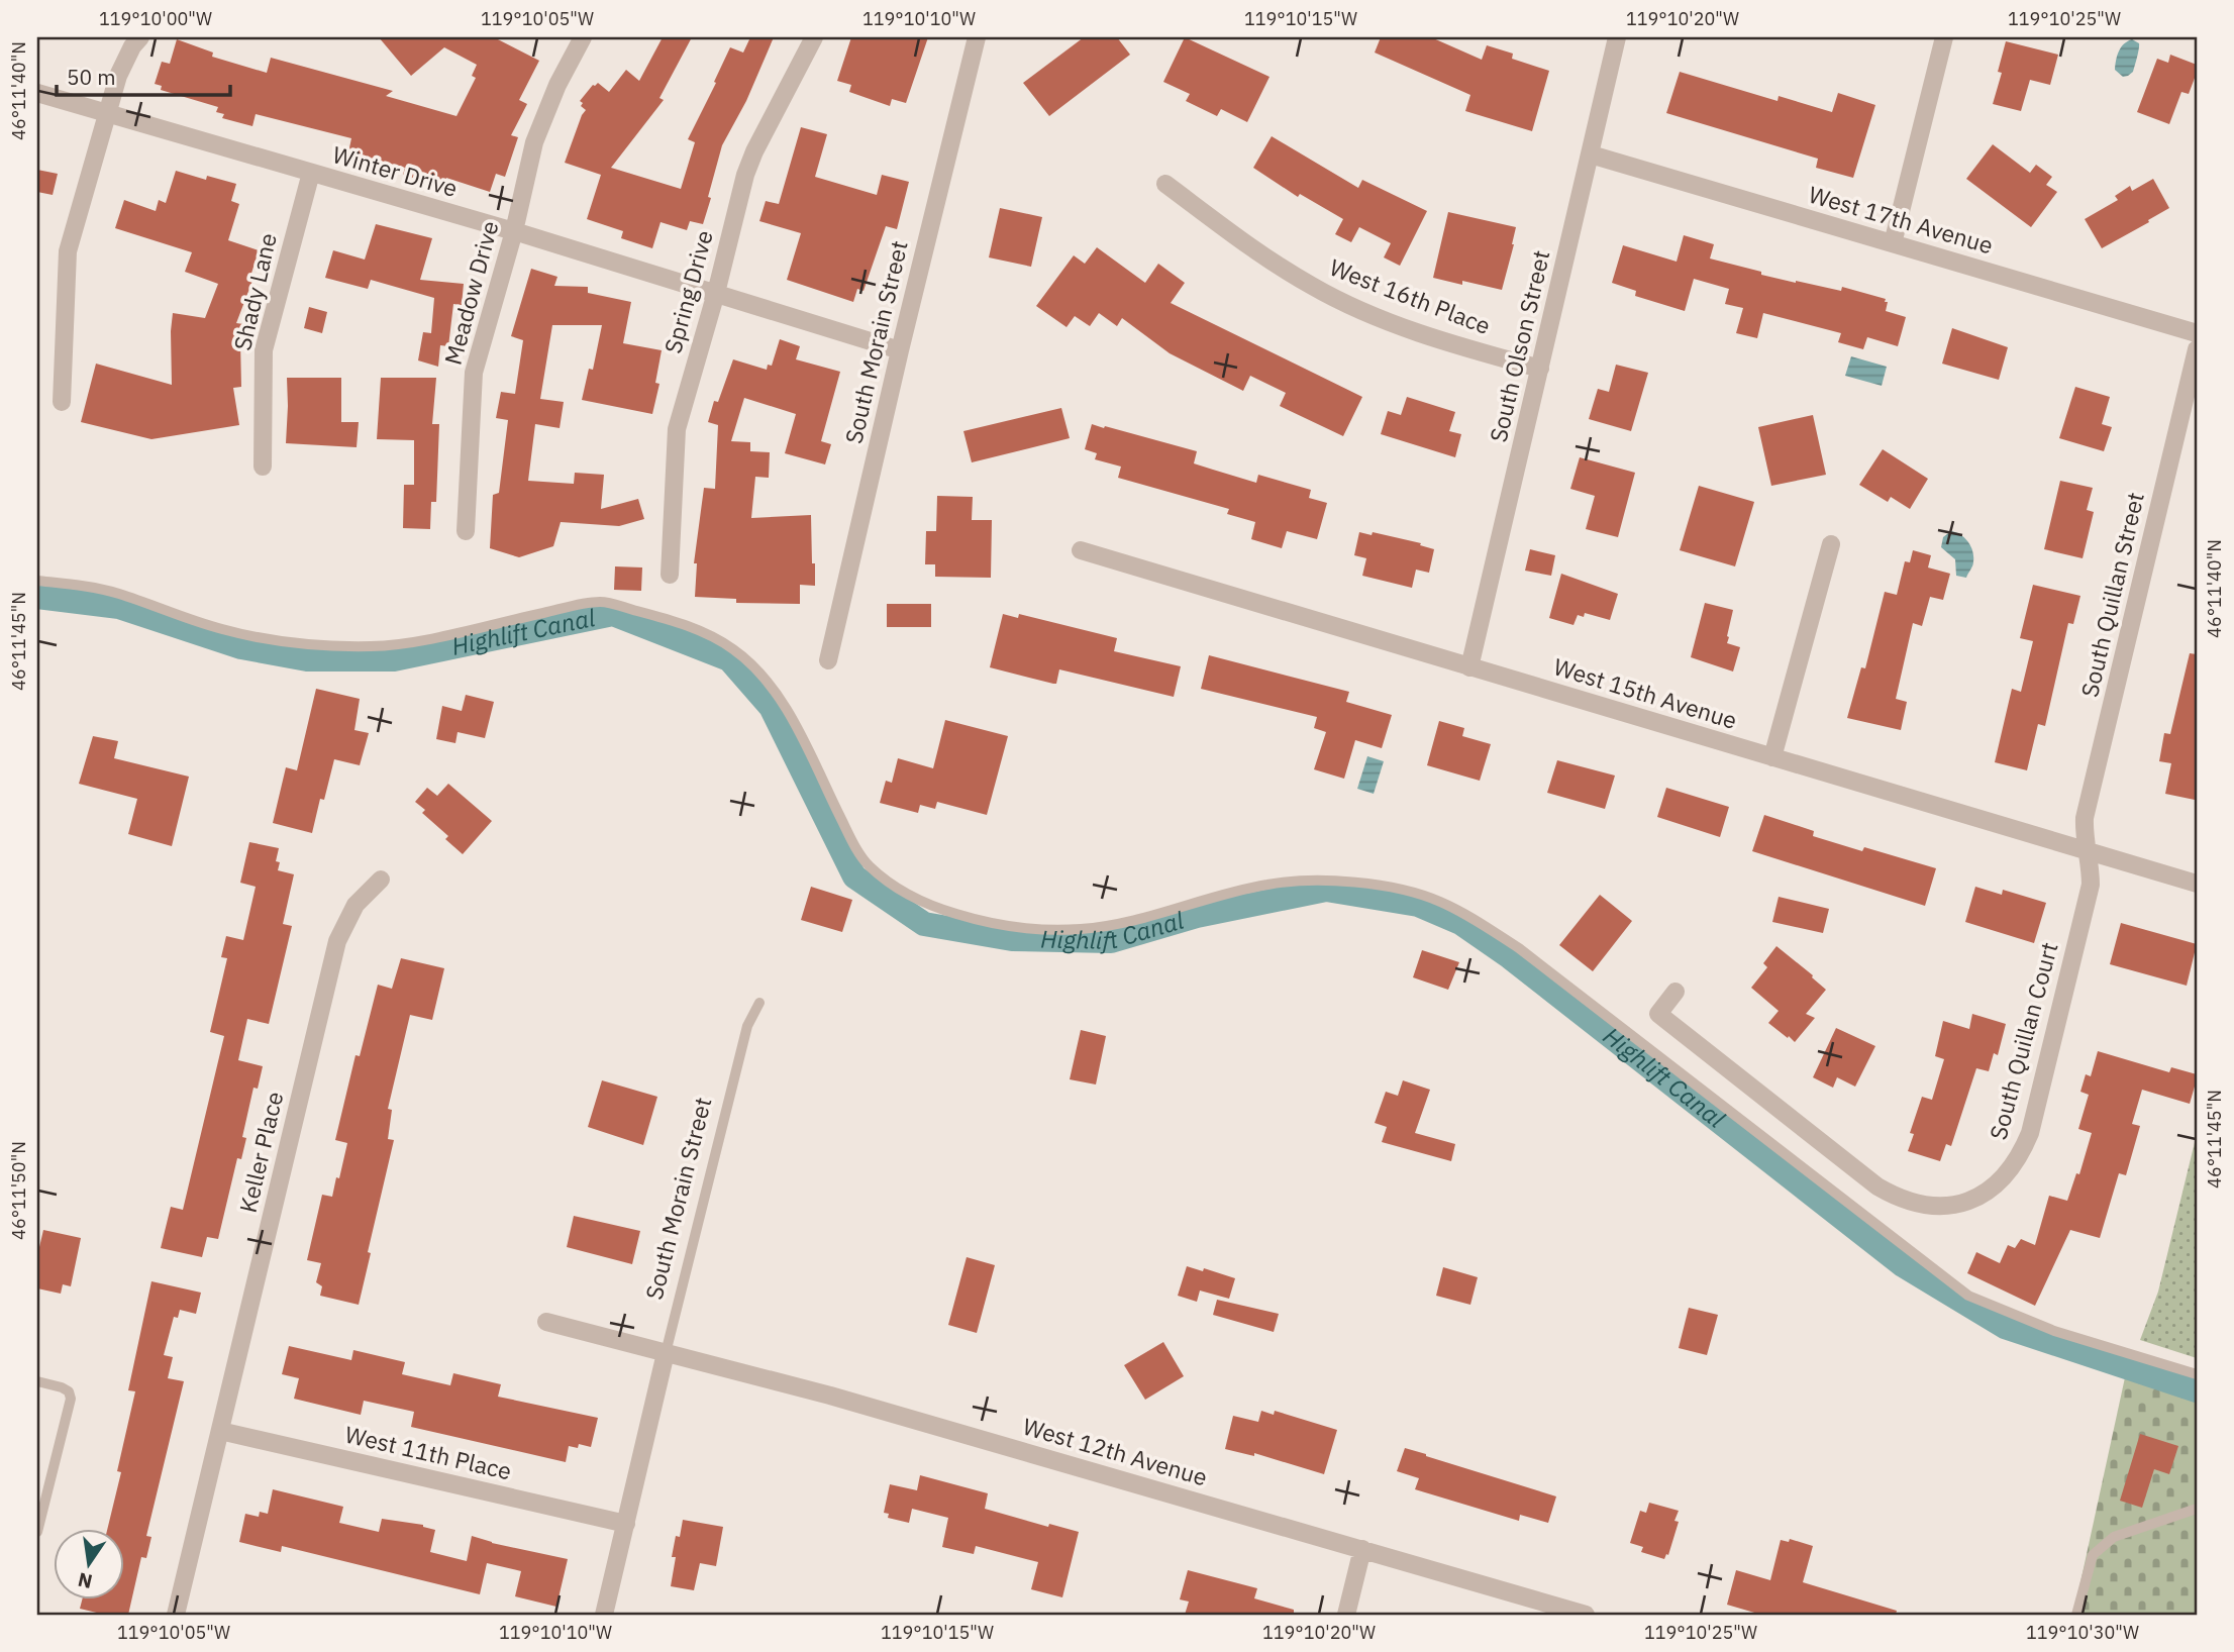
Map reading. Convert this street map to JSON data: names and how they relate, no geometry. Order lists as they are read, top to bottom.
{
  "streets": {
    "street": [
      "Winter Drive",
      "West 17th Avenue",
      "Shady Lane",
      "Spring Drive",
      "Meadow Drive",
      "West 16th Place",
      "South Morain Street",
      "South Olson Street",
      "South Quillan Street",
      "West 15th Avenue",
      "South Quillan Court",
      "Keller Place",
      "West 12th Avenue",
      "West 11th Place"
    ]
  },
  "crossings": [
    ["Winter Drive", "Shady Lane"],
    ["Winter Drive", "Spring Drive"],
    ["Winter Drive", "Meadow Drive"],
    ["Winter Drive", "South Morain Street"],
    ["West 17th Avenue", "South Olson Street"],
    ["West 16th Place", "South Olson Street"],
    ["South Morain Street", "West 12th Avenue"],
    ["South Morain Street", "West 11th Place"],
    ["South Olson Street", "West 15th Avenue"],
    ["South Quillan Street", "West 15th Avenue"],
    ["South Quillan Street", "South Quillan Court"],
    ["West 15th Avenue", "South Quillan Court"],
    ["Keller Place", "West 11th Place"]
  ],
  "water": ["Highlift Canal"],
  "scale_bar": "50 m",
  "north": "bottom",
  "coordinates": [
    "119°10'00\"W",
    "119°10'05\"W",
    "119°10'10\"W",
    "119°10'15\"W",
    "119°10'20\"W",
    "119°10'25\"W",
    "46°11'40\"N",
    "46°11'45\"N",
    "46°11'50\"N",
    "119°10'30\"W"
  ]
}
